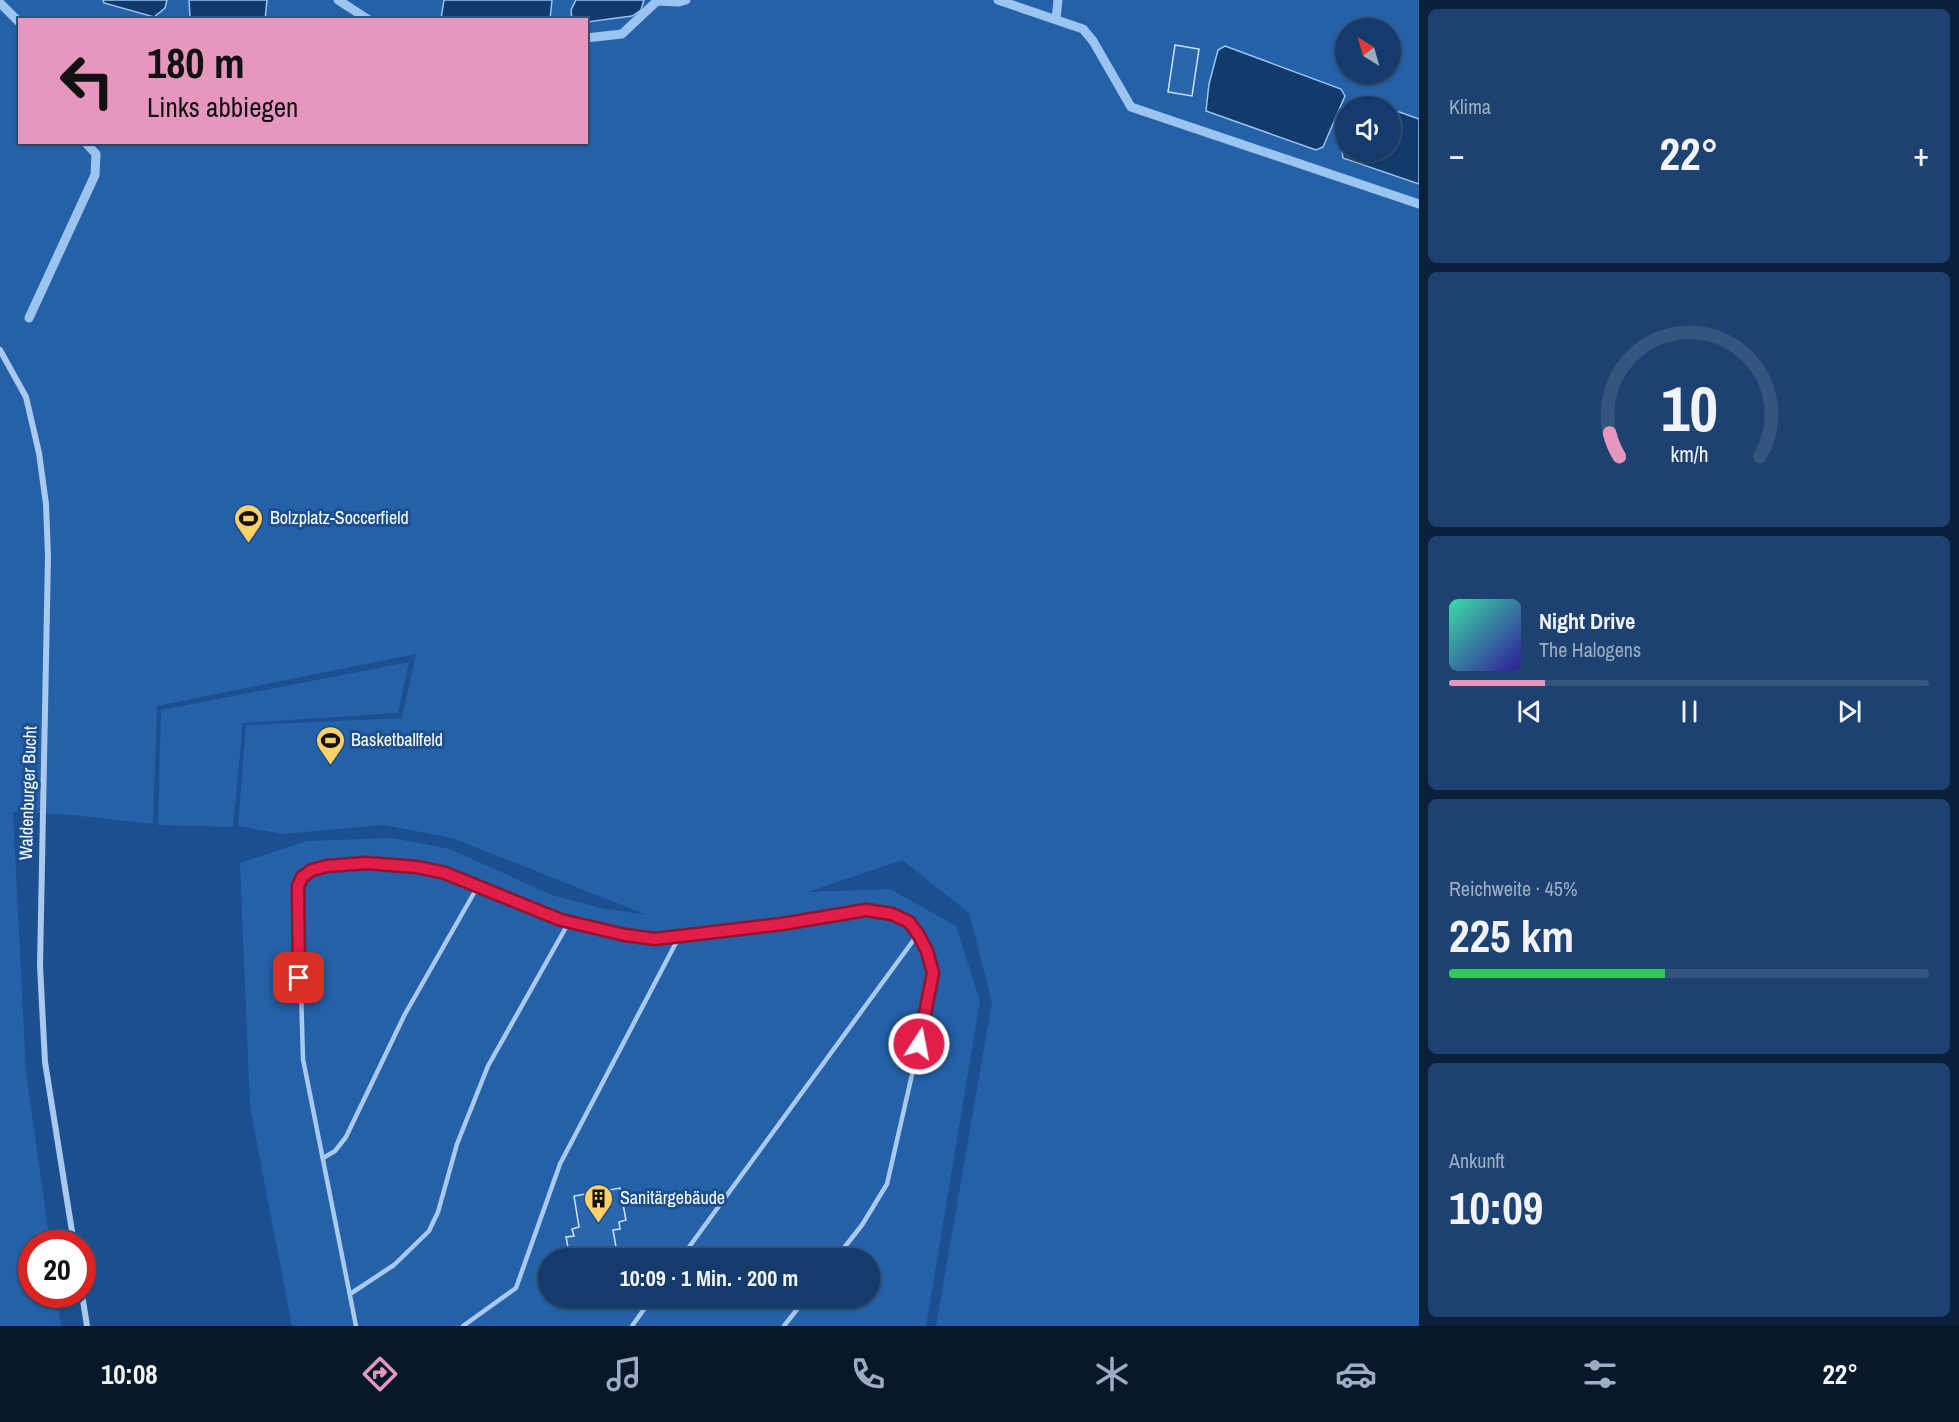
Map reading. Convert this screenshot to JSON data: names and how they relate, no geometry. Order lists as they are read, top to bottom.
{
  "streets": {
    "street": ["Waldenburger Bucht"]
  },
  "places": {
    "sports": ["Bolzplatz-Soccerfield", "Basketballfeld"],
    "building": ["Sanitärgebäude"]
  },
  "north": "top left",
  "page": {
    "tile": [
      "Klima",
      ["Reichweite · 45%", "225 km"],
      ["Ankunft", "10:09"]
    ],
    "turn": ["180 m", "Links abbiegen"],
    "heat": ["−", "22°", "+"],
    "song": ["Night Drive", "The Halogens"],
    "limit": "20",
    "trip": "10:09 · 1 Min. · 200 m",
    "tabs": ["10:08", "22°"],
    "gauge": ["10", "km/h"]
  }
}
